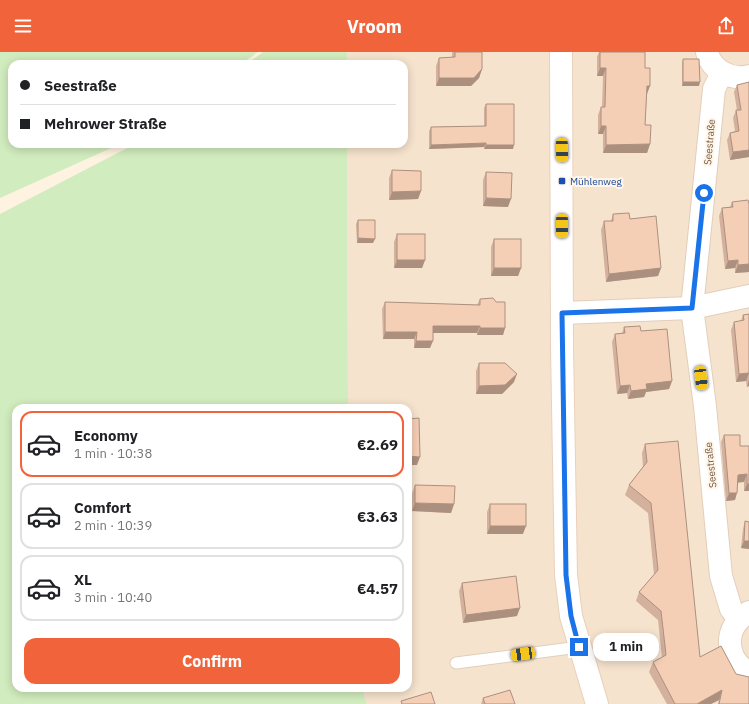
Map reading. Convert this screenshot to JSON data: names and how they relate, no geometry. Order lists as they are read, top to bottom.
{
  "streets": {
    "street": ["Seestraße"]
  },
  "places": {
    "transit": ["Mühlenweg"]
  },
  "page": {
    "header": "Vroom",
    "banner": ["Seestraße", "Mehrower Straße"],
    "list": [
      {
        "name": "Economy",
        "note": "1 min · 10:38",
        "value": "€2.69"
      },
      {
        "name": "Comfort",
        "note": "2 min · 10:39",
        "value": "€3.63"
      },
      {
        "name": "XL",
        "note": "3 min · 10:40",
        "value": "€4.57"
      }
    ],
    "buttons": "Confirm",
    "bubble": "1 min"
  }
}
